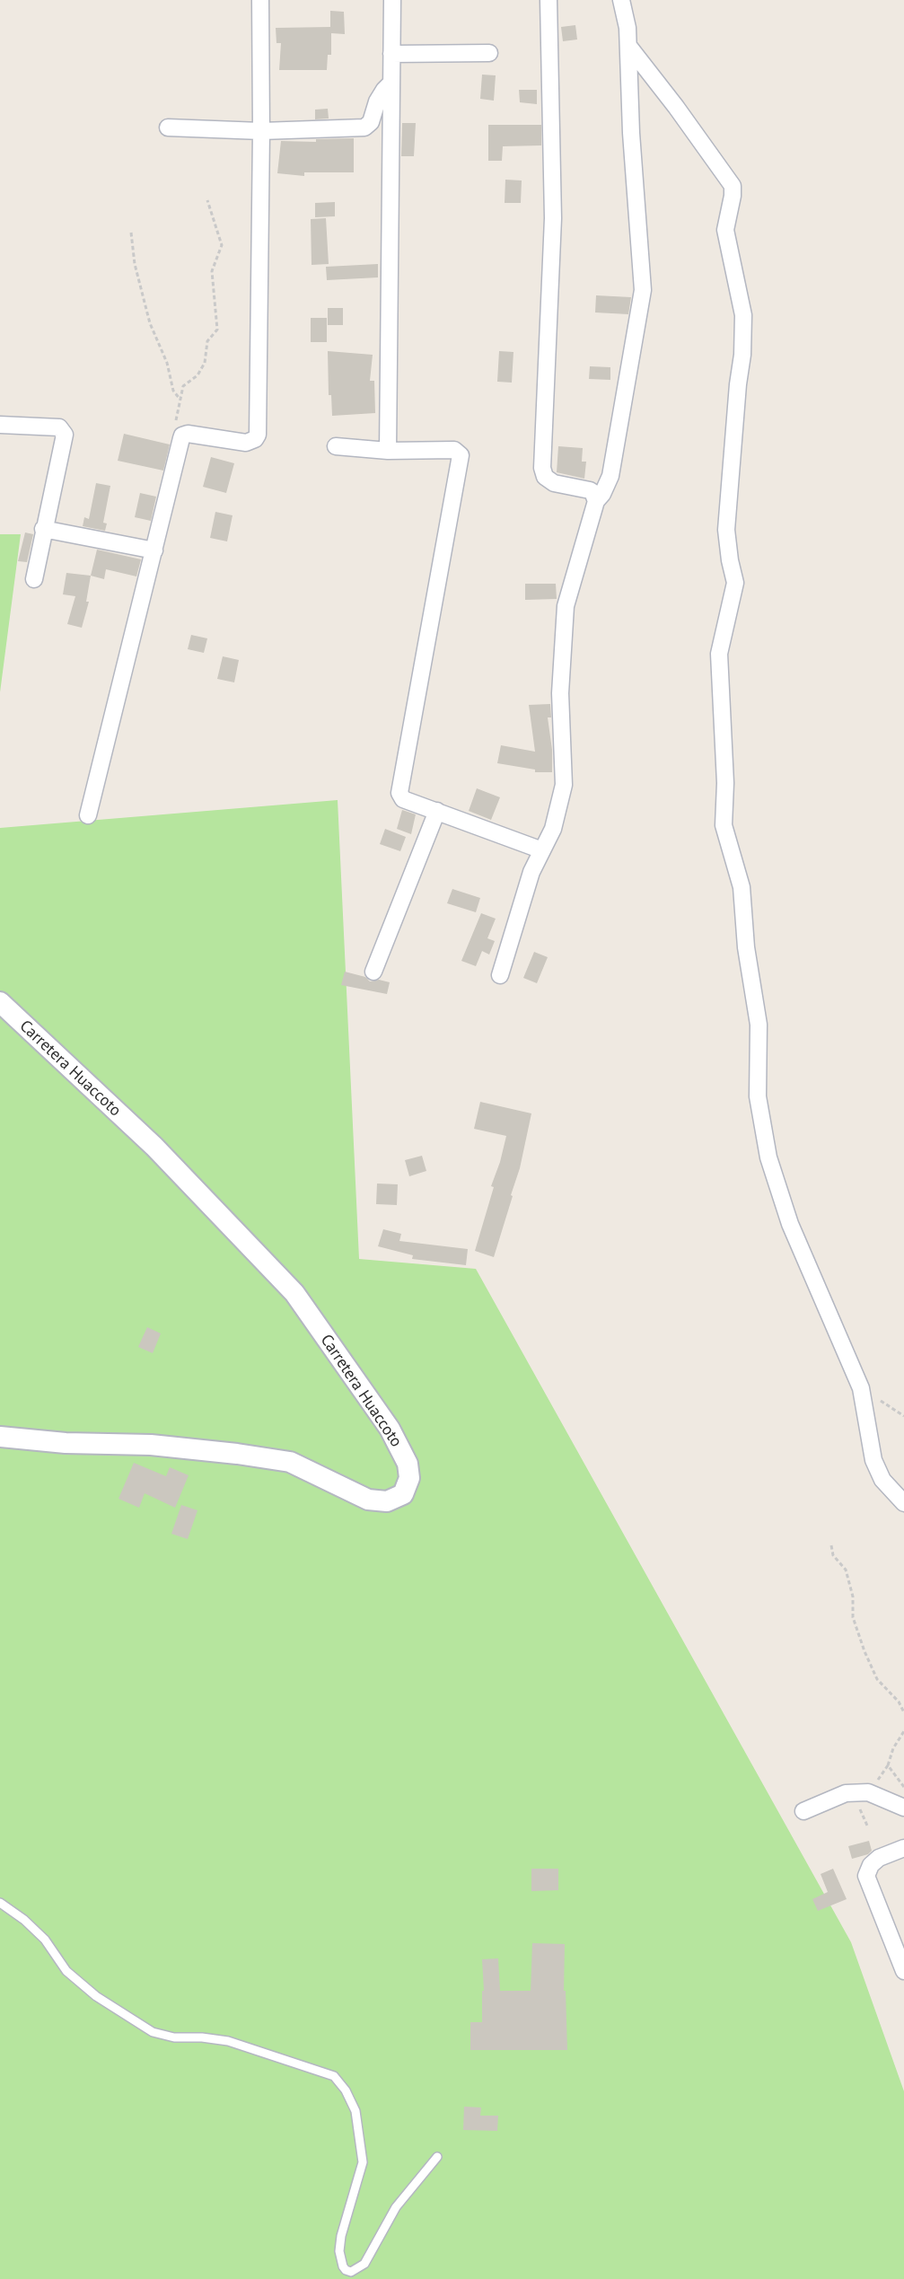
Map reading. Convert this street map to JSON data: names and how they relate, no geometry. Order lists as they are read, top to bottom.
{
  "streets": {
    "street": ["Carretera Huaccoto"]
  }
}
